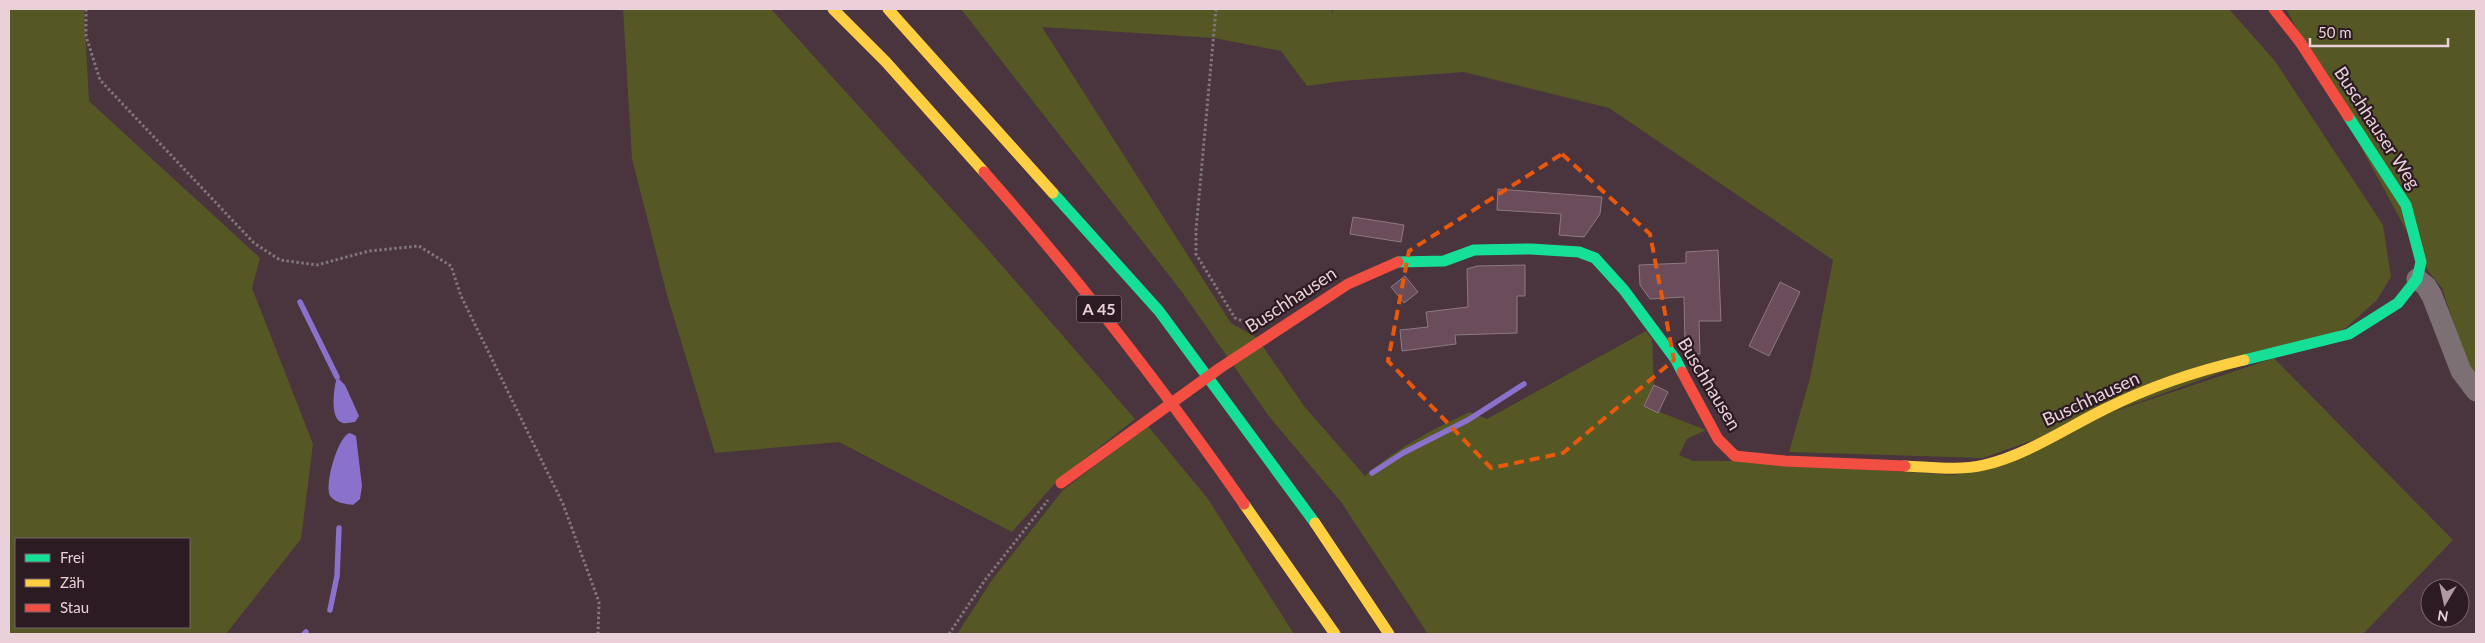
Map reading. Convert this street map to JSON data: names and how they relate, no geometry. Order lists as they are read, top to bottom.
{
  "streets": {
    "main road": ["Buschhauser Weg", "Buschhausen", "A 45"]
  },
  "crossings": [
    ["Buschhauser Weg", "Buschhausen"]
  ],
  "legend": ["Frei", "Zäh", "Stau"],
  "scale_bar": "50 m",
  "north": "bottom"
}
